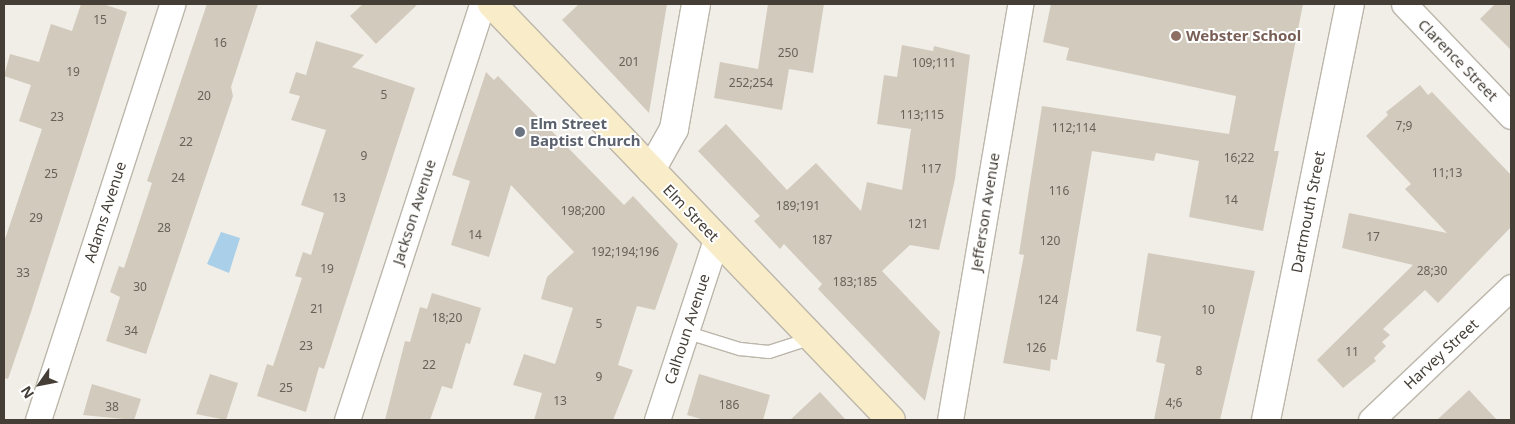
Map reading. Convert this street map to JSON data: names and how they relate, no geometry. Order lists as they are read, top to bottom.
{
  "streets": {
    "main road": ["Elm Street"],
    "street": [
      "Clarence Street",
      "Adams Avenue",
      "Jackson Avenue",
      "Jefferson Avenue",
      "Dartmouth Street",
      "Calhoun Avenue",
      "Harvey Street"
    ]
  },
  "crossings": [
    ["Elm Street", "Calhoun Avenue"]
  ],
  "places": ["Webster School", "Elm Street Baptist Church"],
  "house_numbers": [
    "15",
    "16",
    "250",
    "201",
    "109;111",
    "19",
    "252;254",
    "5",
    "20",
    "113;115",
    "23",
    "7;9",
    "112;114",
    "22",
    "9",
    "16;22",
    "117",
    "11;13",
    "25",
    "24",
    "116",
    "13",
    "14",
    "189;191",
    "198;200",
    "29",
    "121",
    "28",
    "14",
    "17",
    "187",
    "120",
    "192;194;196",
    "19",
    "28;30",
    "33",
    "183;185",
    "30",
    "124",
    "21",
    "10",
    "18;20",
    "5",
    "34",
    "23",
    "126",
    "11",
    "22",
    "8",
    "9",
    "25",
    "13",
    "4;6",
    "186",
    "38"
  ],
  "north": "bottom left"
}
